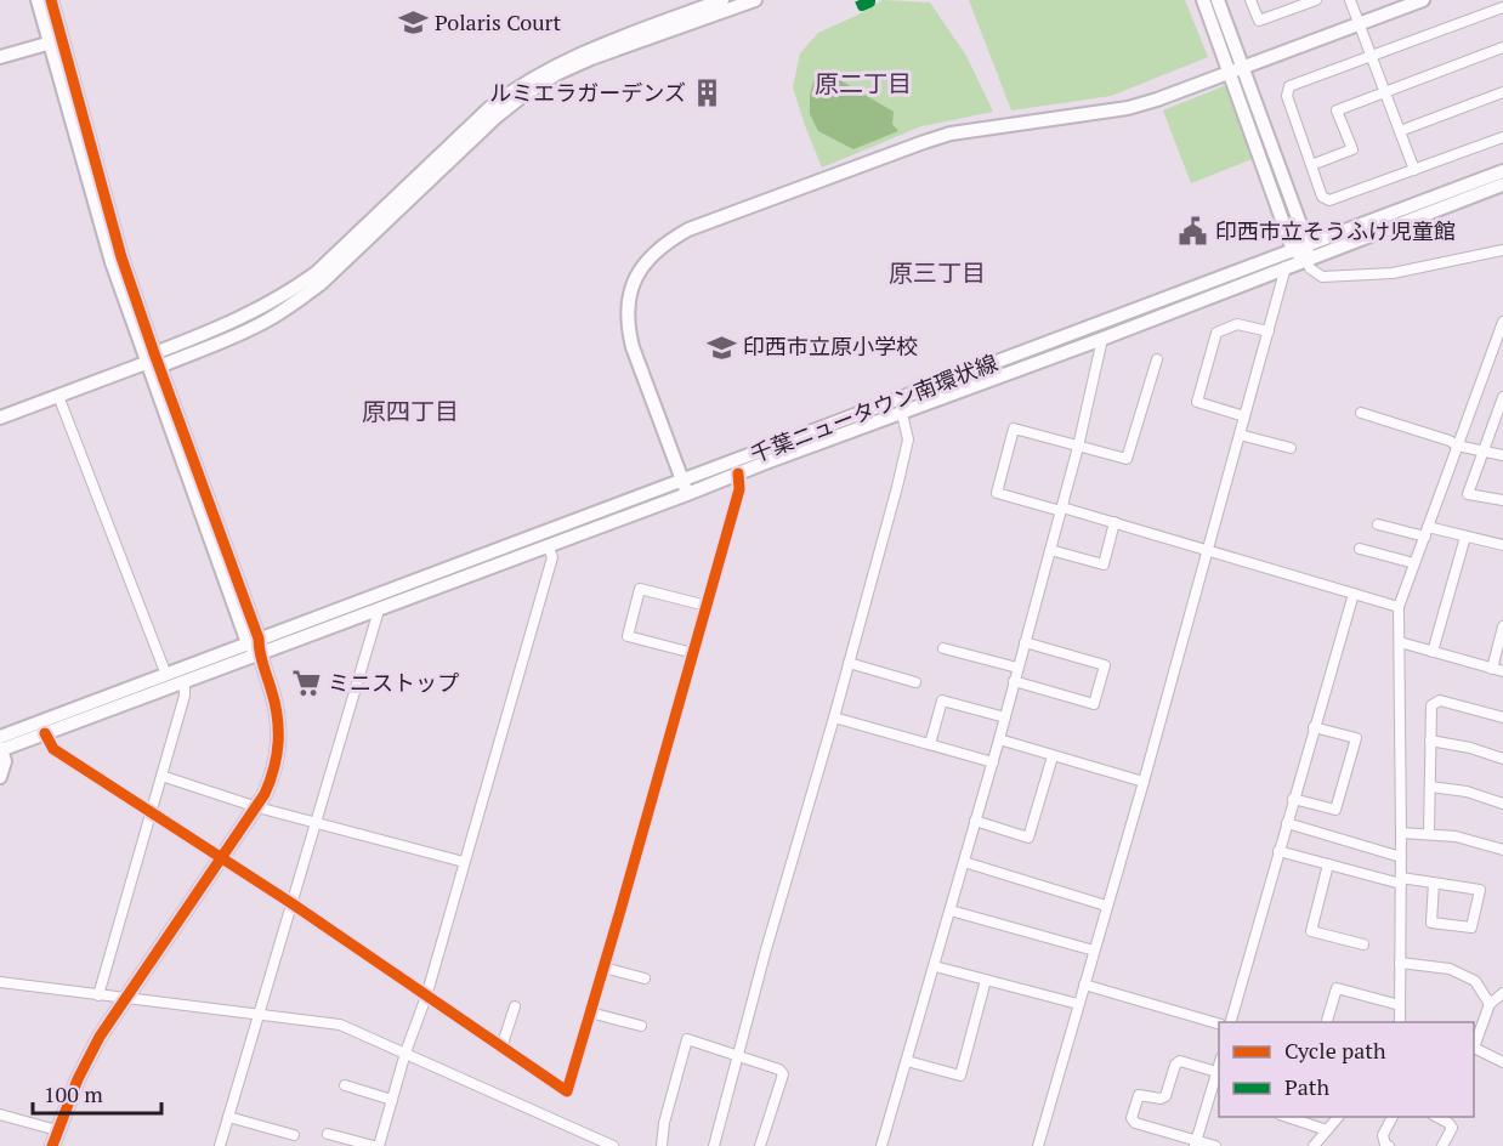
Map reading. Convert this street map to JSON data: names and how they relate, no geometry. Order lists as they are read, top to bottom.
{
  "streets": {
    "street": ["千葉ニュータウン南環状線"]
  },
  "districts": ["原二丁目", "原三丁目", "原四丁目"],
  "places": {
    "school or university": ["Polaris Court", "印西市立原小学校"],
    "building": ["ルミエラガーデンズ"],
    "public building": ["印西市立そうふけ児童館"],
    "supermarket": ["ミニストップ"]
  },
  "legend": ["Cycle path", "Path"],
  "scale_bar": "100 m"
}
